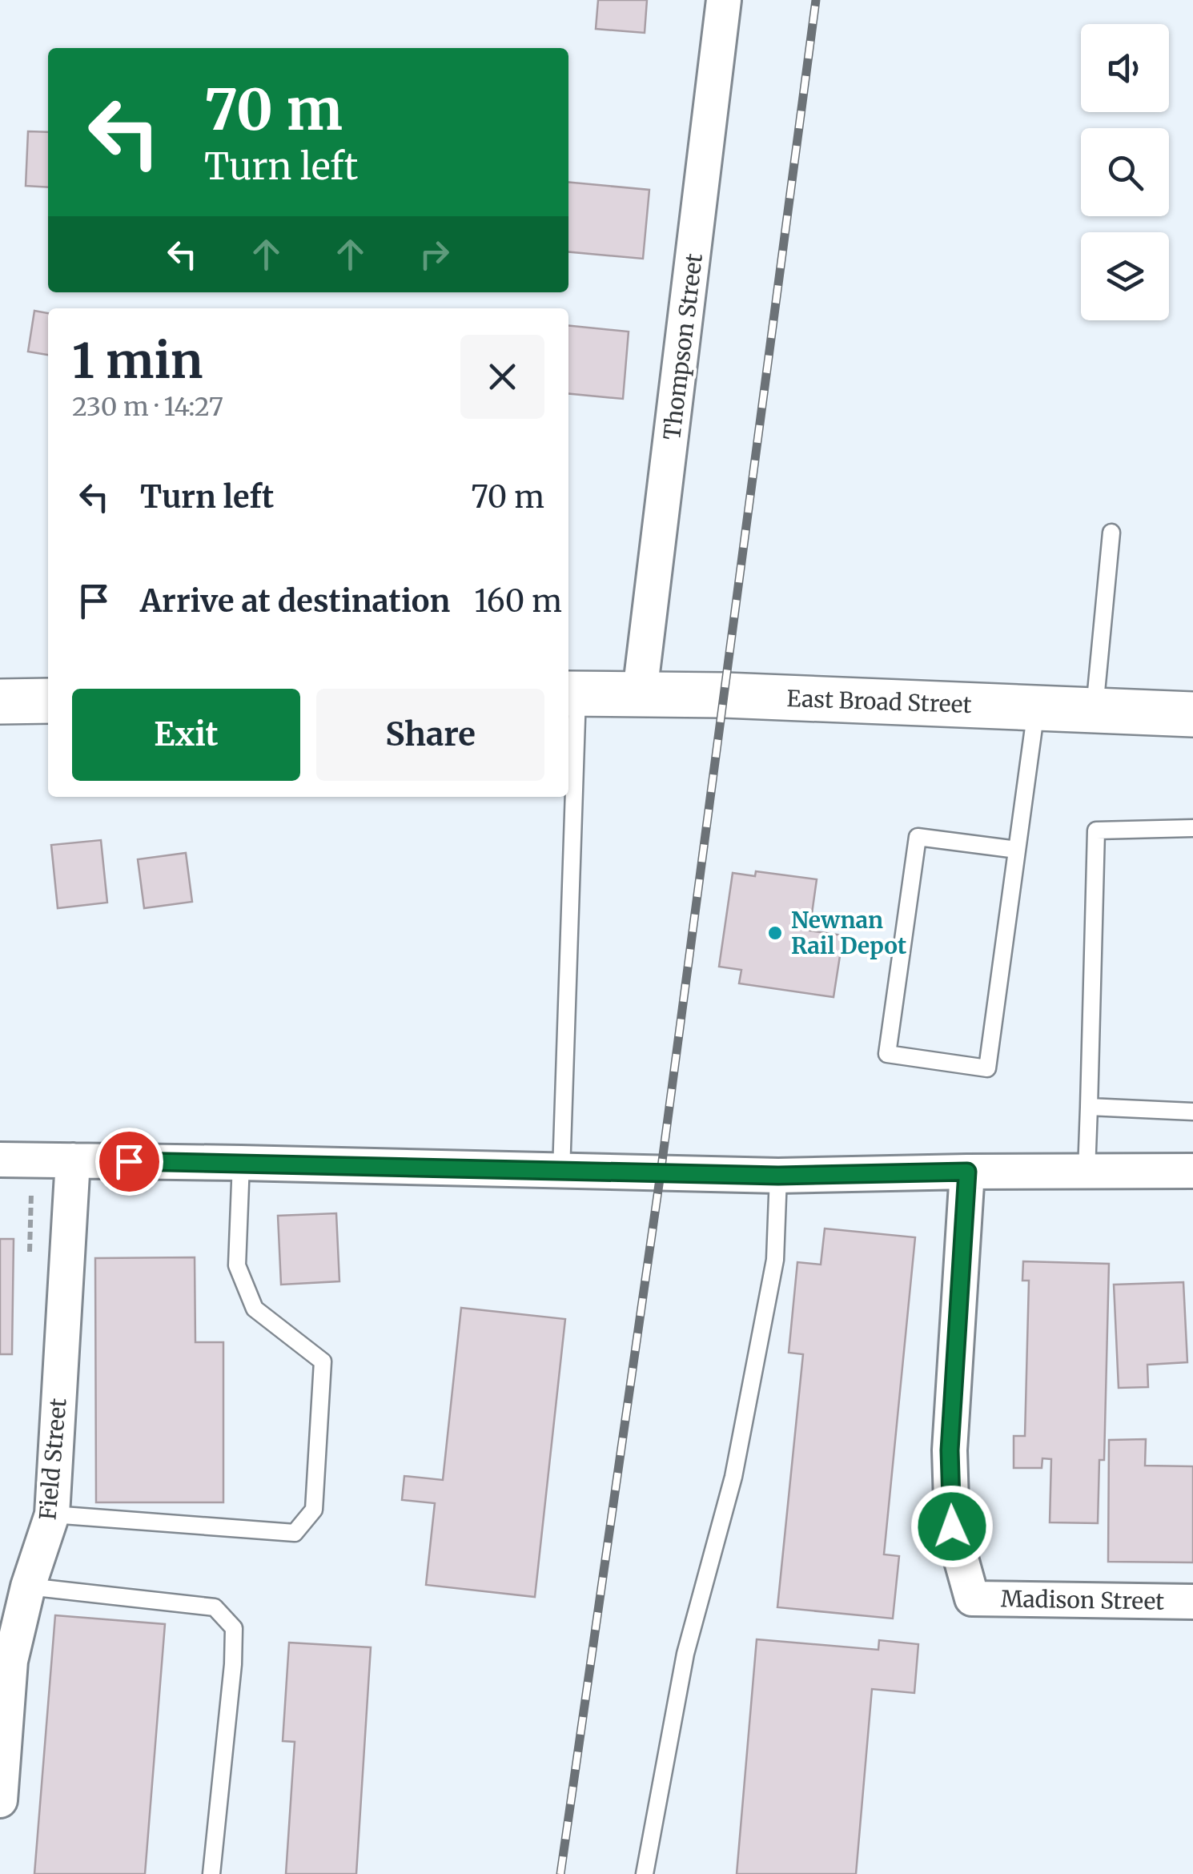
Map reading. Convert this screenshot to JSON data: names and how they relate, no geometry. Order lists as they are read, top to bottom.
{
  "streets": {
    "street": [
      "Thompson Street",
      "East Broad Street",
      "Field Street",
      "Madison Street"
    ]
  },
  "crossings": [
    ["Thompson Street", "East Broad Street"]
  ],
  "places": ["Newnan Rail Depot"],
  "page": {
    "turn": ["70 m", "Turn left"],
    "heading": ["1 min", "230 m · 14:27"],
    "list": [
      {
        "name": "Turn left",
        "value": "70 m"
      },
      {
        "name": "Arrive at destination",
        "value": "160 m"
      }
    ],
    "buttons": ["Exit", "Share"]
  }
}
